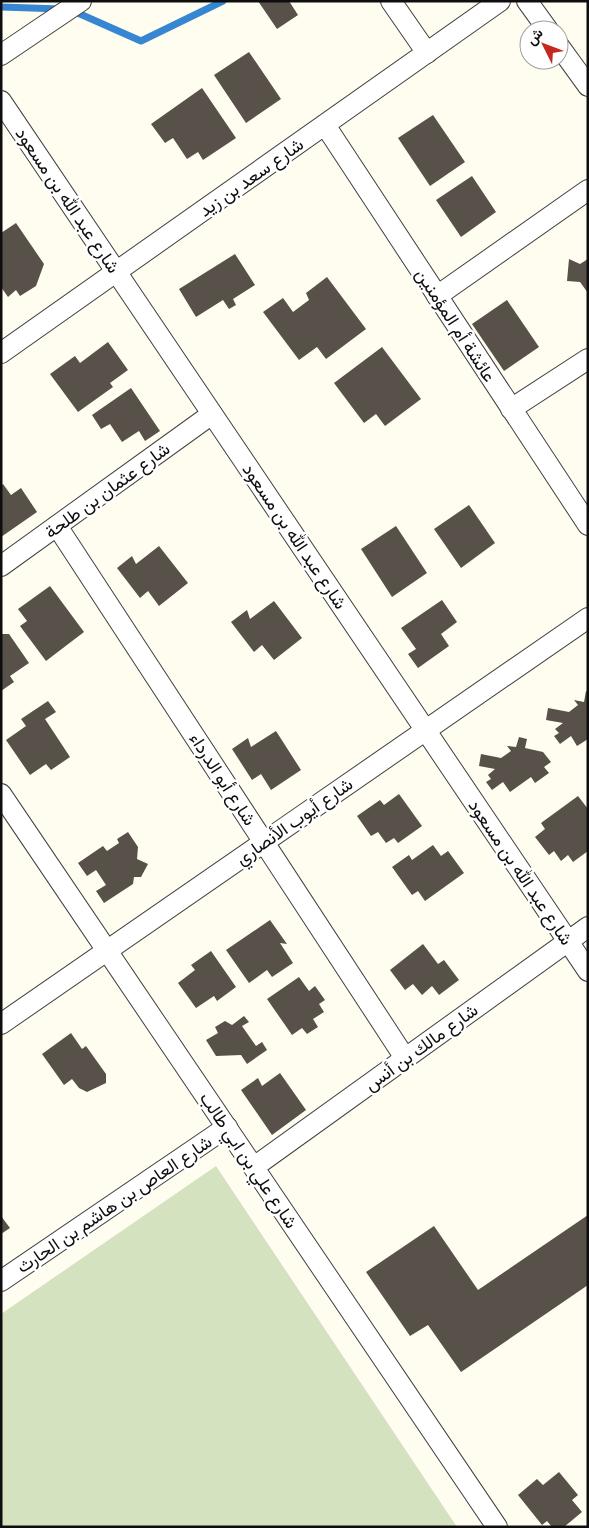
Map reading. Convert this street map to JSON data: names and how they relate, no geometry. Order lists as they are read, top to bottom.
{
  "streets": {
    "street": [
      "شارع سعد بن زيد",
      "شارع عبد الله بن مسعود",
      "عائشة أم المؤمنين",
      "شارع عثمان بن طلحة",
      "شارع أبو الدرداء",
      "شارع أيوب الأنصاري",
      "شارع مالك بن أنس",
      "شارع علي بن ابي طالب",
      "شارع العاص بن هاشم بن الحارث"
    ]
  },
  "crossings": [
    ["شارع سعد بن زيد", "شارع عبد الله بن مسعود"],
    ["شارع سعد بن زيد", "عائشة أم المؤمنين"],
    ["شارع عبد الله بن مسعود", "شارع عثمان بن طلحة"],
    ["شارع عبد الله بن مسعود", "شارع أيوب الأنصاري"],
    ["شارع عبد الله بن مسعود", "شارع مالك بن أنس"],
    ["شارع عثمان بن طلحة", "شارع أبو الدرداء"],
    ["شارع أبو الدرداء", "شارع أيوب الأنصاري"],
    ["شارع أبو الدرداء", "شارع مالك بن أنس"],
    ["شارع أيوب الأنصاري", "شارع علي بن ابي طالب"],
    ["شارع مالك بن أنس", "شارع علي بن ابي طالب"],
    ["شارع علي بن ابي طالب", "شارع العاص بن هاشم بن الحارث"]
  ],
  "north": "top left"
}
